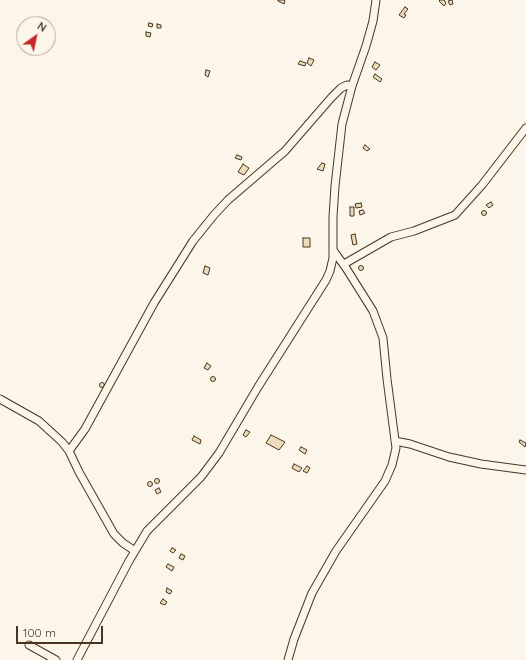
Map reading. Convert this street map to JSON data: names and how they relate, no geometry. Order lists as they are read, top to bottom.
{
  "scale_bar": "100 m",
  "north": "top right"
}
